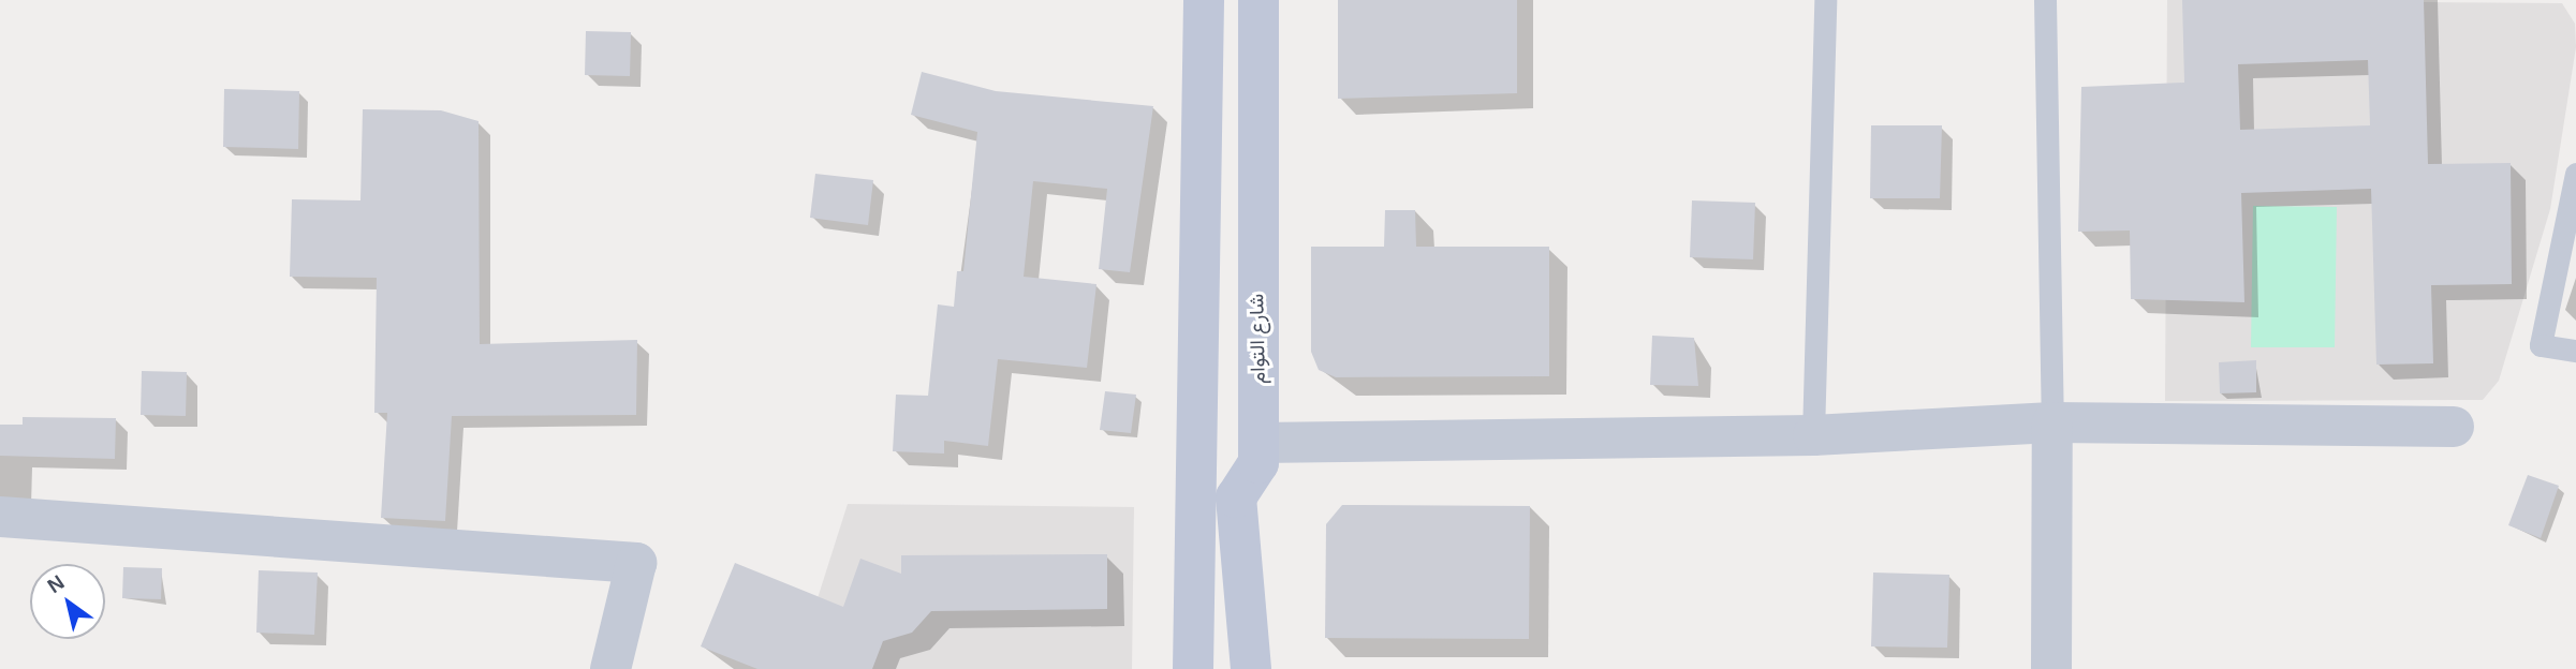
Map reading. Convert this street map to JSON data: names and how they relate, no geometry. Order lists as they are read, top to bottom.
{
  "streets": {
    "main road": ["شارع التوام"]
  },
  "north": "top left"
}
